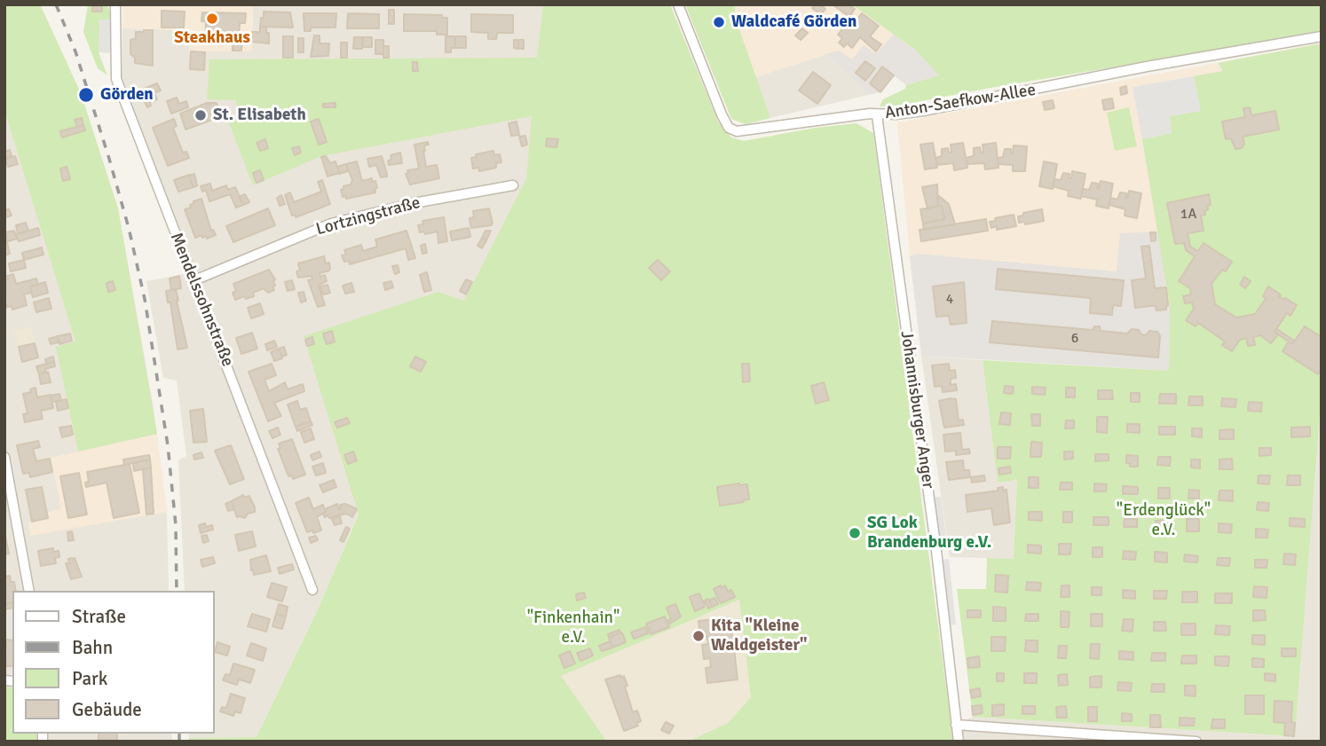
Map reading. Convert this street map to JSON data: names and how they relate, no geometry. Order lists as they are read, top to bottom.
{
  "streets": {
    "street": [
      "Anton-Saefkow-Allee",
      "Lortzingstraße",
      "Mendelssohnstraße",
      "Johannisburger Anger"
    ]
  },
  "crossings": [
    ["Anton-Saefkow-Allee", "Johannisburger Anger"],
    ["Lortzingstraße", "Mendelssohnstraße"]
  ],
  "parks": ["\"Erdenglück\" e.V.", "\"Finkenhain\" e.V."],
  "places": [
    "Steakhaus",
    "Waldcafé Görden",
    "Görden",
    "St. Elisabeth",
    "SG Lok Brandenburg e.V.",
    "Kita \"Kleine Waldgeister\""
  ],
  "house_numbers": ["1A", "4", "6"],
  "legend": [
    "Straße",
    "Bahn",
    "Park",
    "Gebäude"
  ]
}
